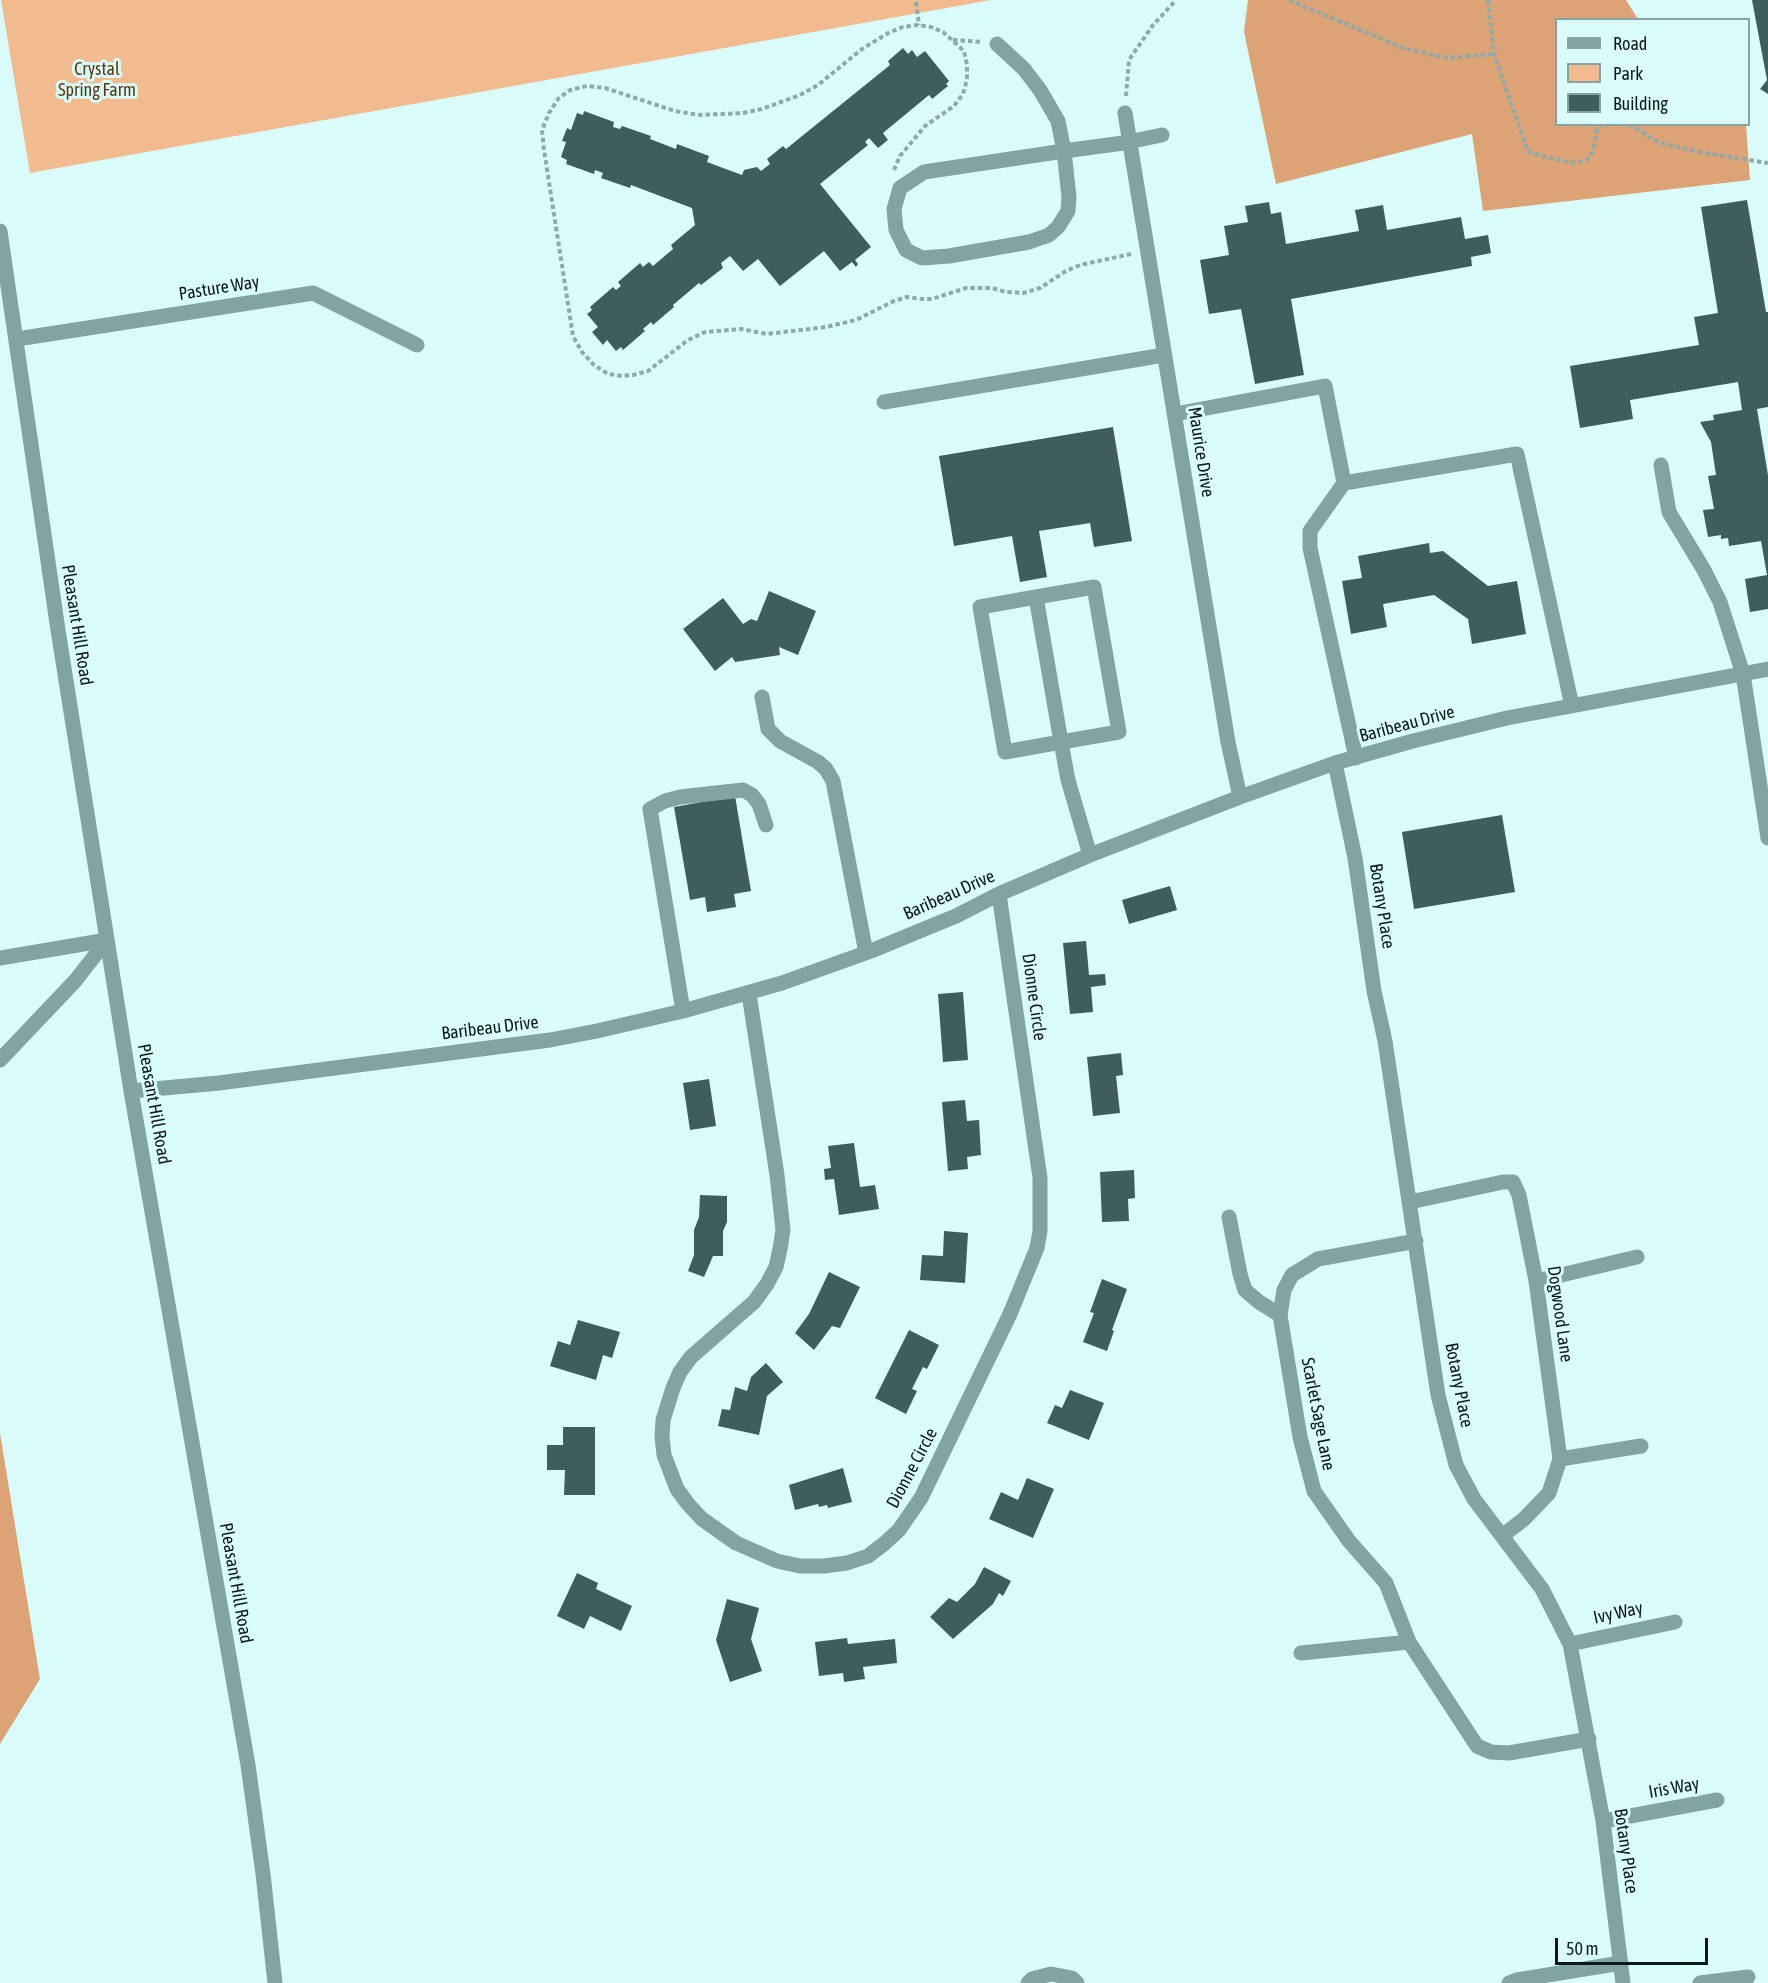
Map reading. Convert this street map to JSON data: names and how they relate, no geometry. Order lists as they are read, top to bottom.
{
  "streets": {
    "street": [
      "Pasture Way",
      "Maurice Drive",
      "Pleasant Hill Road",
      "Baribeau Drive",
      "Botany Place",
      "Dionne Circle",
      "Dogwood Lane",
      "Scarlet Sage Lane",
      "Ivy Way",
      "Iris Way"
    ]
  },
  "crossings": [
    ["Pasture Way", "Pleasant Hill Road"],
    ["Maurice Drive", "Baribeau Drive"],
    ["Pleasant Hill Road", "Baribeau Drive"],
    ["Baribeau Drive", "Botany Place"],
    ["Baribeau Drive", "Dionne Circle"],
    ["Botany Place", "Dogwood Lane"],
    ["Botany Place", "Scarlet Sage Lane"],
    ["Botany Place", "Ivy Way"],
    ["Botany Place", "Iris Way"]
  ],
  "parks": ["Crystal Spring Farm"],
  "legend": ["Road", "Park", "Building"],
  "scale_bar": "50 m"
}
